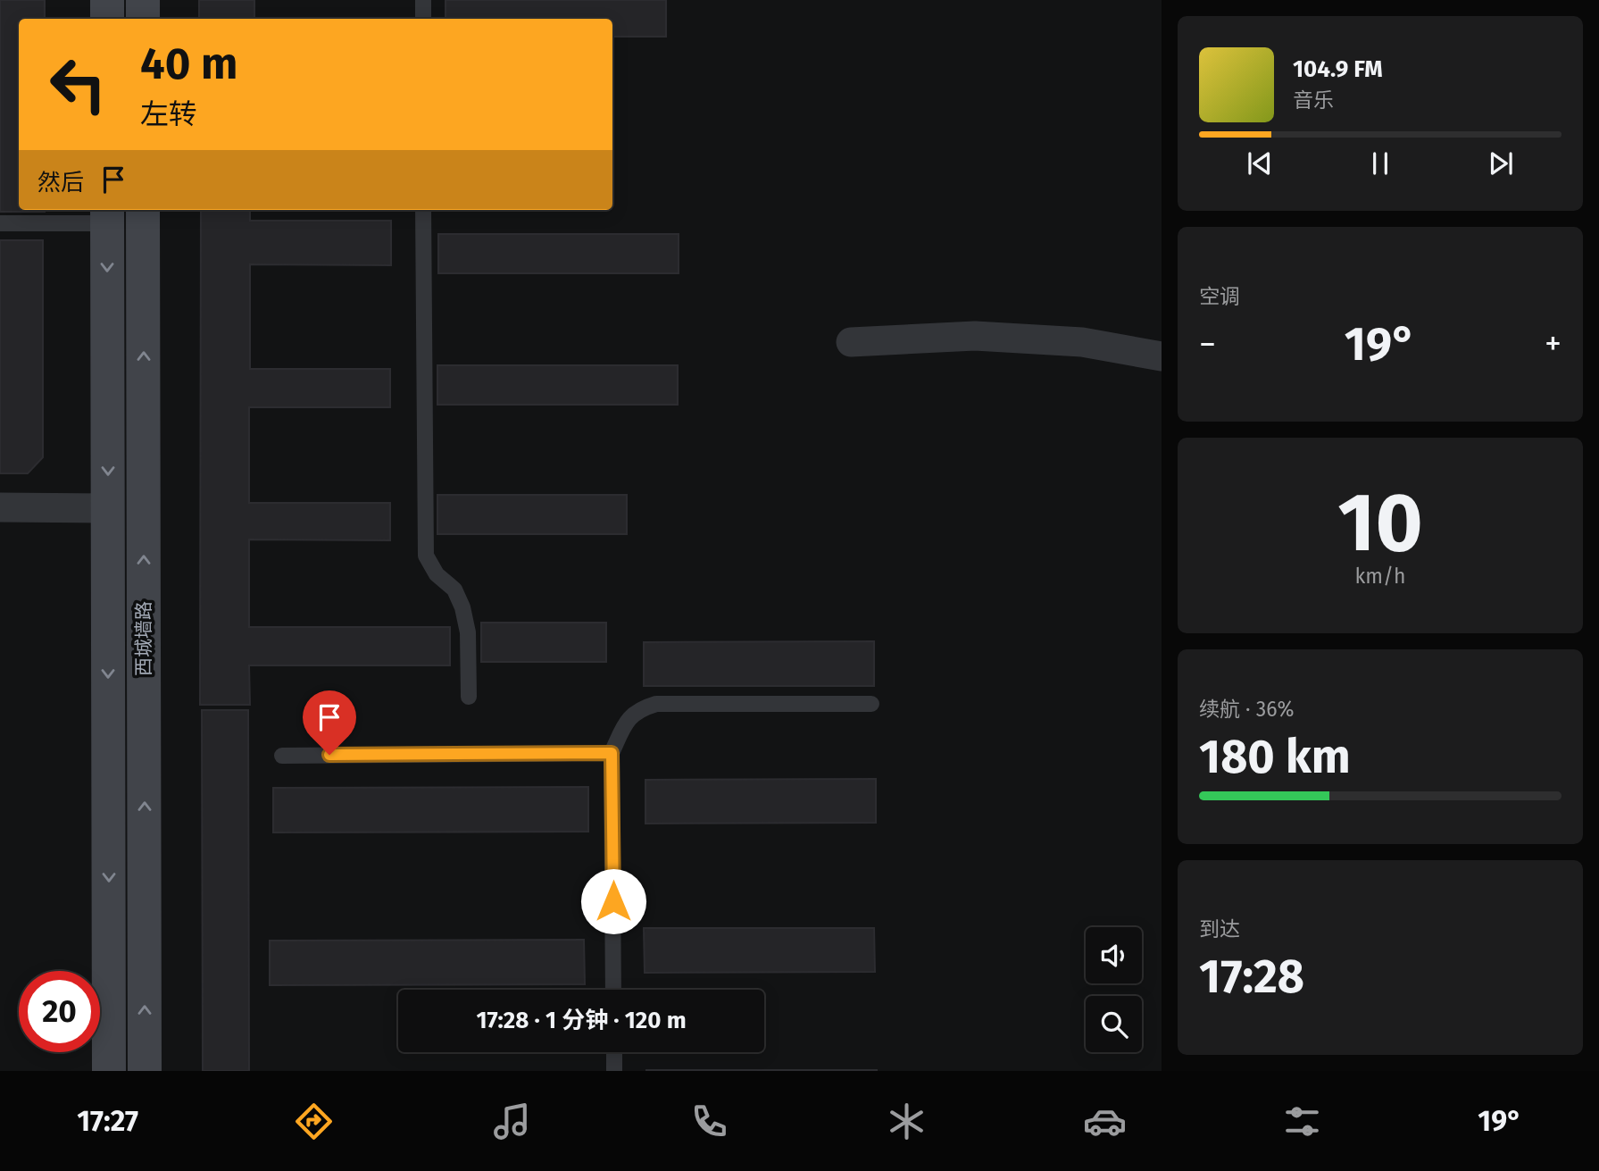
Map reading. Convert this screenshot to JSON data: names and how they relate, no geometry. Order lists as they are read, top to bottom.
{
  "streets": {
    "main road": ["西城墙路"]
  },
  "page": {
    "turn": ["40 m", "左转"],
    "song": ["104.9 FM", "音乐"],
    "then": "然后",
    "tile": [
      "空调",
      ["10", "km/h"],
      ["续航 · 36%", "180 km"],
      ["到达", "17:28"]
    ],
    "heat": ["−", "19°", "+"],
    "limit": "20",
    "trip": "17:28 · 1 分钟 · 120 m",
    "tabs": ["17:27", "19°"]
  }
}
